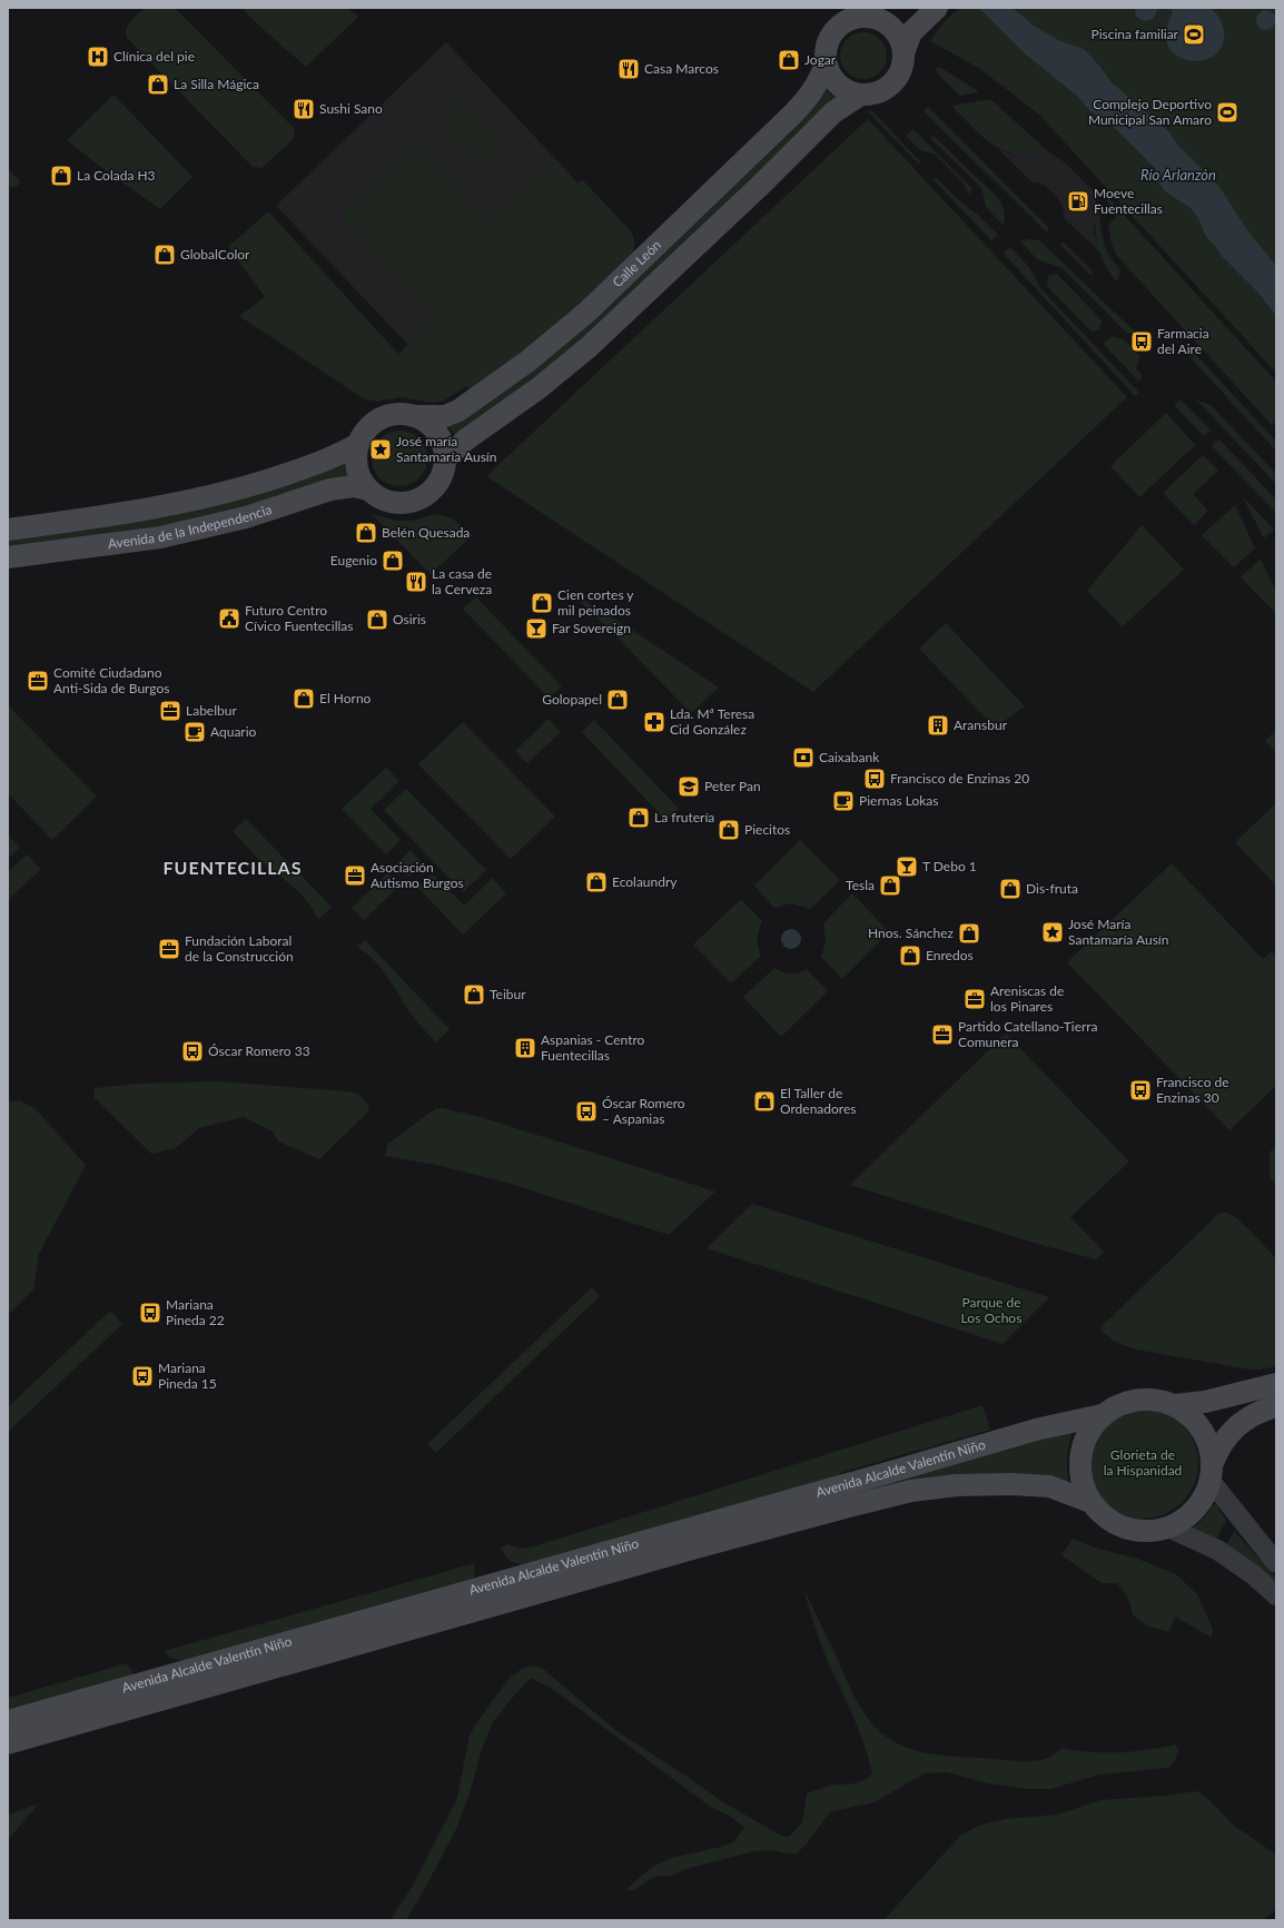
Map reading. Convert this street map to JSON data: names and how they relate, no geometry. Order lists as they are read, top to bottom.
{
  "streets": {
    "main road": ["Calle León", "Avenida de la Independencia", "Avenida Alcalde Valentín Niño"]
  },
  "crossings": [
    ["Calle León", "Avenida de la Independencia"]
  ],
  "districts": ["FUENTECILLAS"],
  "water": ["Río Arlanzón"],
  "parks": ["Parque de Los Ochos", "Glorieta de la Hispanidad"],
  "places": {
    "sports": ["Piscina familiar", "Complejo Deportivo Municipal San Amaro"],
    "hospital": ["Clínica del pie"],
    "shop": [
      "Jogar",
      "La Silla Mágica",
      "La Colada H3",
      "GlobalColor",
      "Belén Quesada",
      "Eugenio",
      "Cien cortes y mil peinados",
      "Osiris",
      "El Horno",
      "Golopapel",
      "La frutería",
      "Piecitos",
      "Ecolaundry",
      "Tesla",
      "Dis-fruta",
      "Hnos. Sánchez",
      "Enredos",
      "Teibur",
      "El Taller de Ordenadores"
    ],
    "restaurant": ["Casa Marcos", "Sushi Sano", "La casa de la Cerveza"],
    "fuel station": ["Moeve Fuentecillas"],
    "bus stop": [
      "Farmacia del Aire",
      "Francisco de Enzinas 20",
      "Óscar Romero 33",
      "Francisco de Enzinas 30",
      "Óscar Romero – Aspanias",
      "Mariana Pineda 22",
      "Mariana Pineda 15"
    ],
    "place": ["José maría Santamaría Ausín", "José María Santamaría Ausín"],
    "public building": ["Futuro Centro Cívico Fuentecillas"],
    "bar": ["Far Sovereign", "T Debo 1"],
    "office": [
      "Comité Ciudadano Anti-Sida de Burgos",
      "Labelbur",
      "Asociación Autismo Burgos",
      "Fundación Laboral de la Construcción",
      "Areniscas de los Pinares",
      "Partido Catellano-Tierra Comunera"
    ],
    "pharmacy": ["Lda. Mª Teresa Cid González"],
    "building": ["Aransbur", "Aspanias - Centro Fuentecillas"],
    "cafe": ["Aquario", "Piernas Lokas"],
    "bank": ["Caixabank"],
    "school or university": ["Peter Pan"]
  }
}
